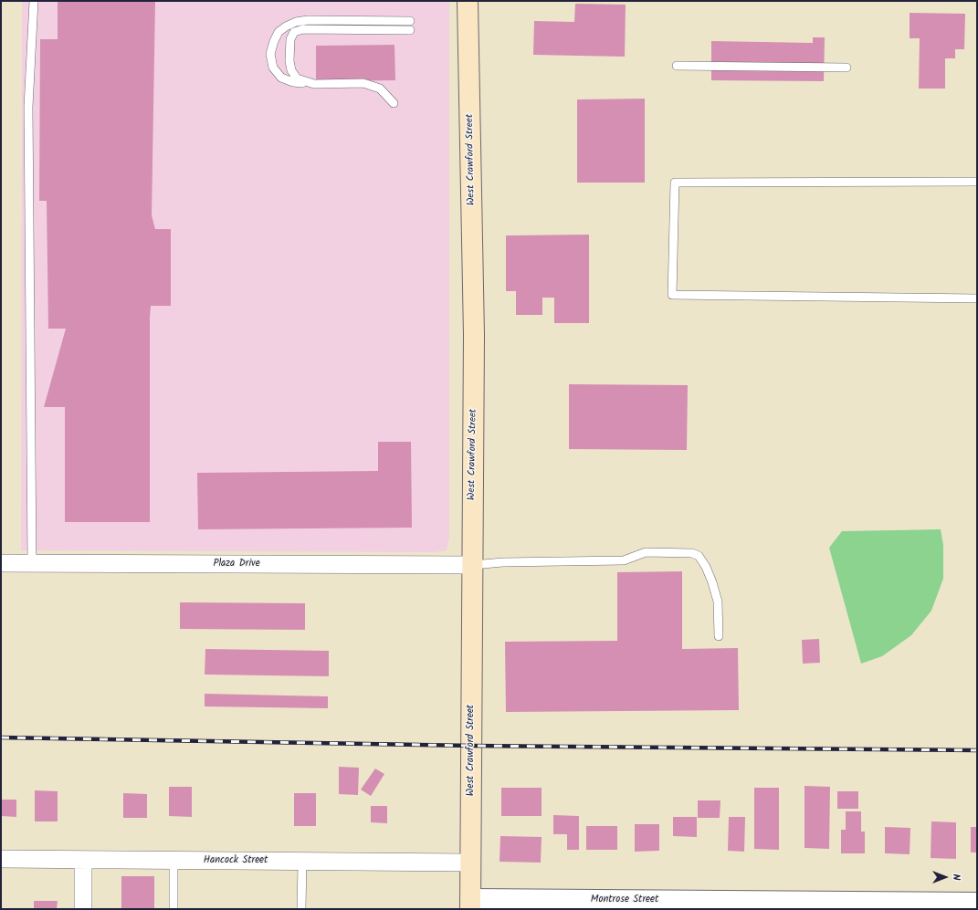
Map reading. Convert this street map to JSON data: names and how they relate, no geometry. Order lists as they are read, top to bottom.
{
  "streets": {
    "main road": ["West Crawford Street"],
    "street": ["Plaza Drive", "Hancock Street", "Montrose Street"]
  },
  "crossings": [
    ["West Crawford Street", "Plaza Drive"],
    ["West Crawford Street", "Hancock Street"],
    ["West Crawford Street", "Montrose Street"]
  ],
  "north": "right"
}
